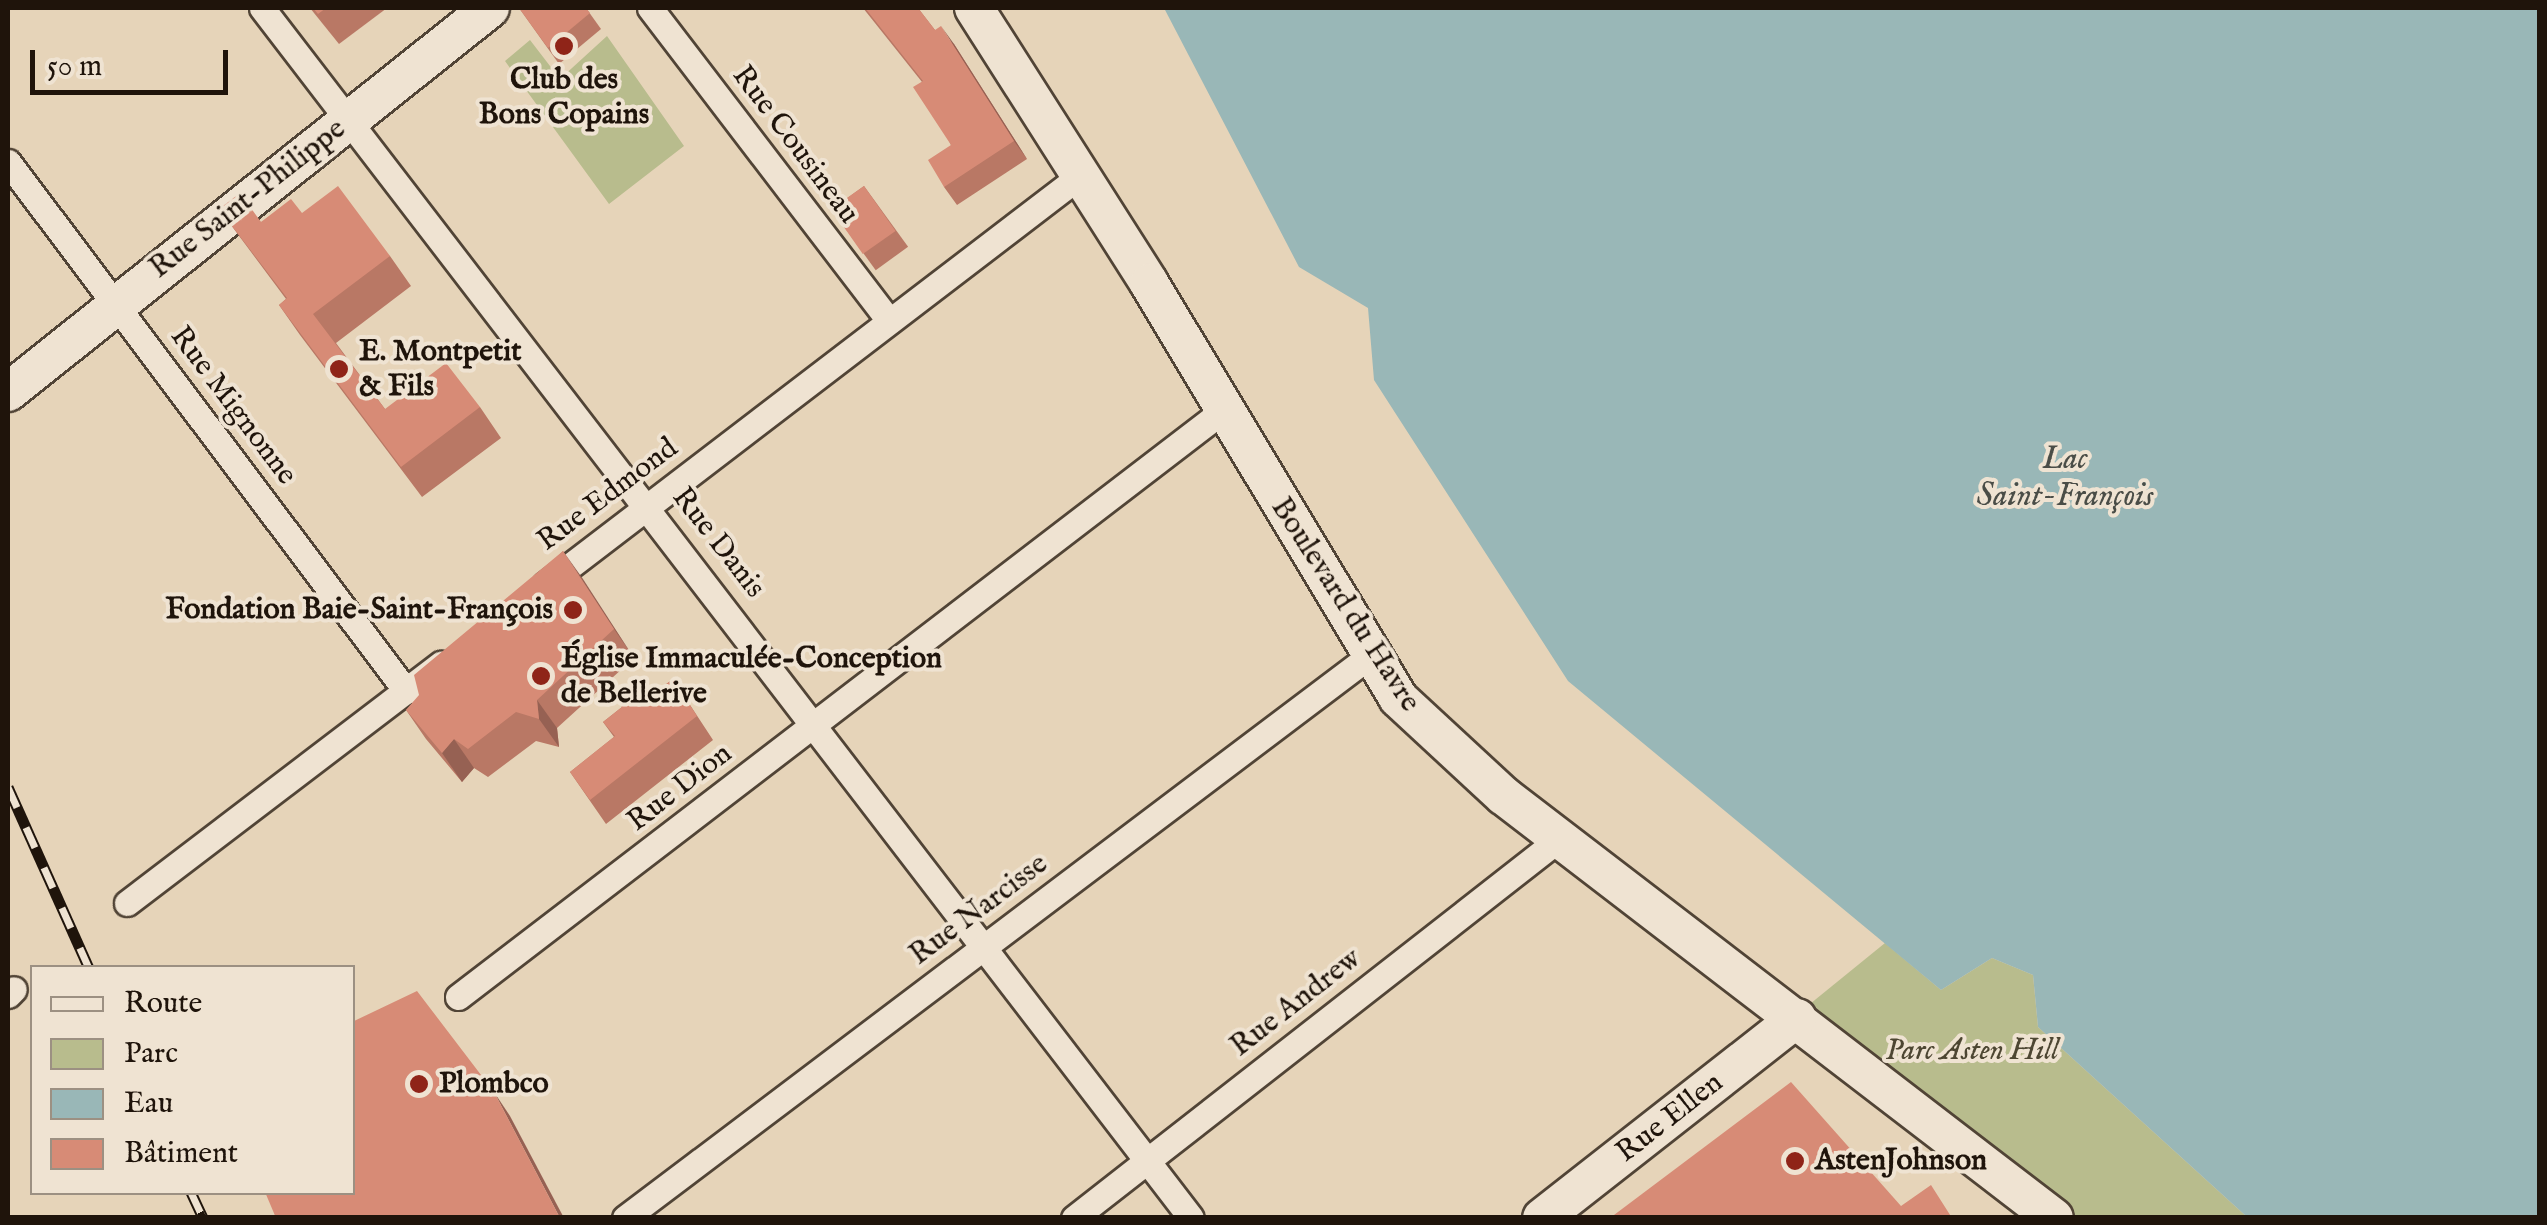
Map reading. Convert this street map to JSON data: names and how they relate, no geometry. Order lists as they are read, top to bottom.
{
  "streets": {
    "street": [
      "Rue Cousineau",
      "Rue Saint-Philippe",
      "Rue Mignonne",
      "Rue Edmond",
      "Rue Danis",
      "Boulevard du Havre",
      "Rue Dion",
      "Rue Narcisse",
      "Rue Andrew",
      "Rue Ellen"
    ]
  },
  "crossings": [
    ["Rue Cousineau", "Rue Edmond"],
    ["Rue Saint-Philippe", "Rue Mignonne"],
    ["Rue Saint-Philippe", "Rue Danis"],
    ["Rue Edmond", "Rue Danis"],
    ["Rue Edmond", "Boulevard du Havre"],
    ["Rue Danis", "Rue Dion"],
    ["Rue Danis", "Rue Narcisse"],
    ["Rue Danis", "Rue Andrew"],
    ["Boulevard du Havre", "Rue Dion"],
    ["Boulevard du Havre", "Rue Narcisse"],
    ["Boulevard du Havre", "Rue Andrew"],
    ["Boulevard du Havre", "Rue Ellen"]
  ],
  "water": ["Lac Saint-François"],
  "parks": ["Parc Asten Hill"],
  "places": [
    "Club des Bons Copains",
    "E. Montpetit & Fils",
    "Fondation Baie-Saint-François",
    "Église Immaculée-Conception de Bellerive",
    "Plombco",
    "AstenJohnson"
  ],
  "legend": [
    "Route",
    "Parc",
    "Eau",
    "Bâtiment"
  ],
  "scale_bar": "50 m"
}
